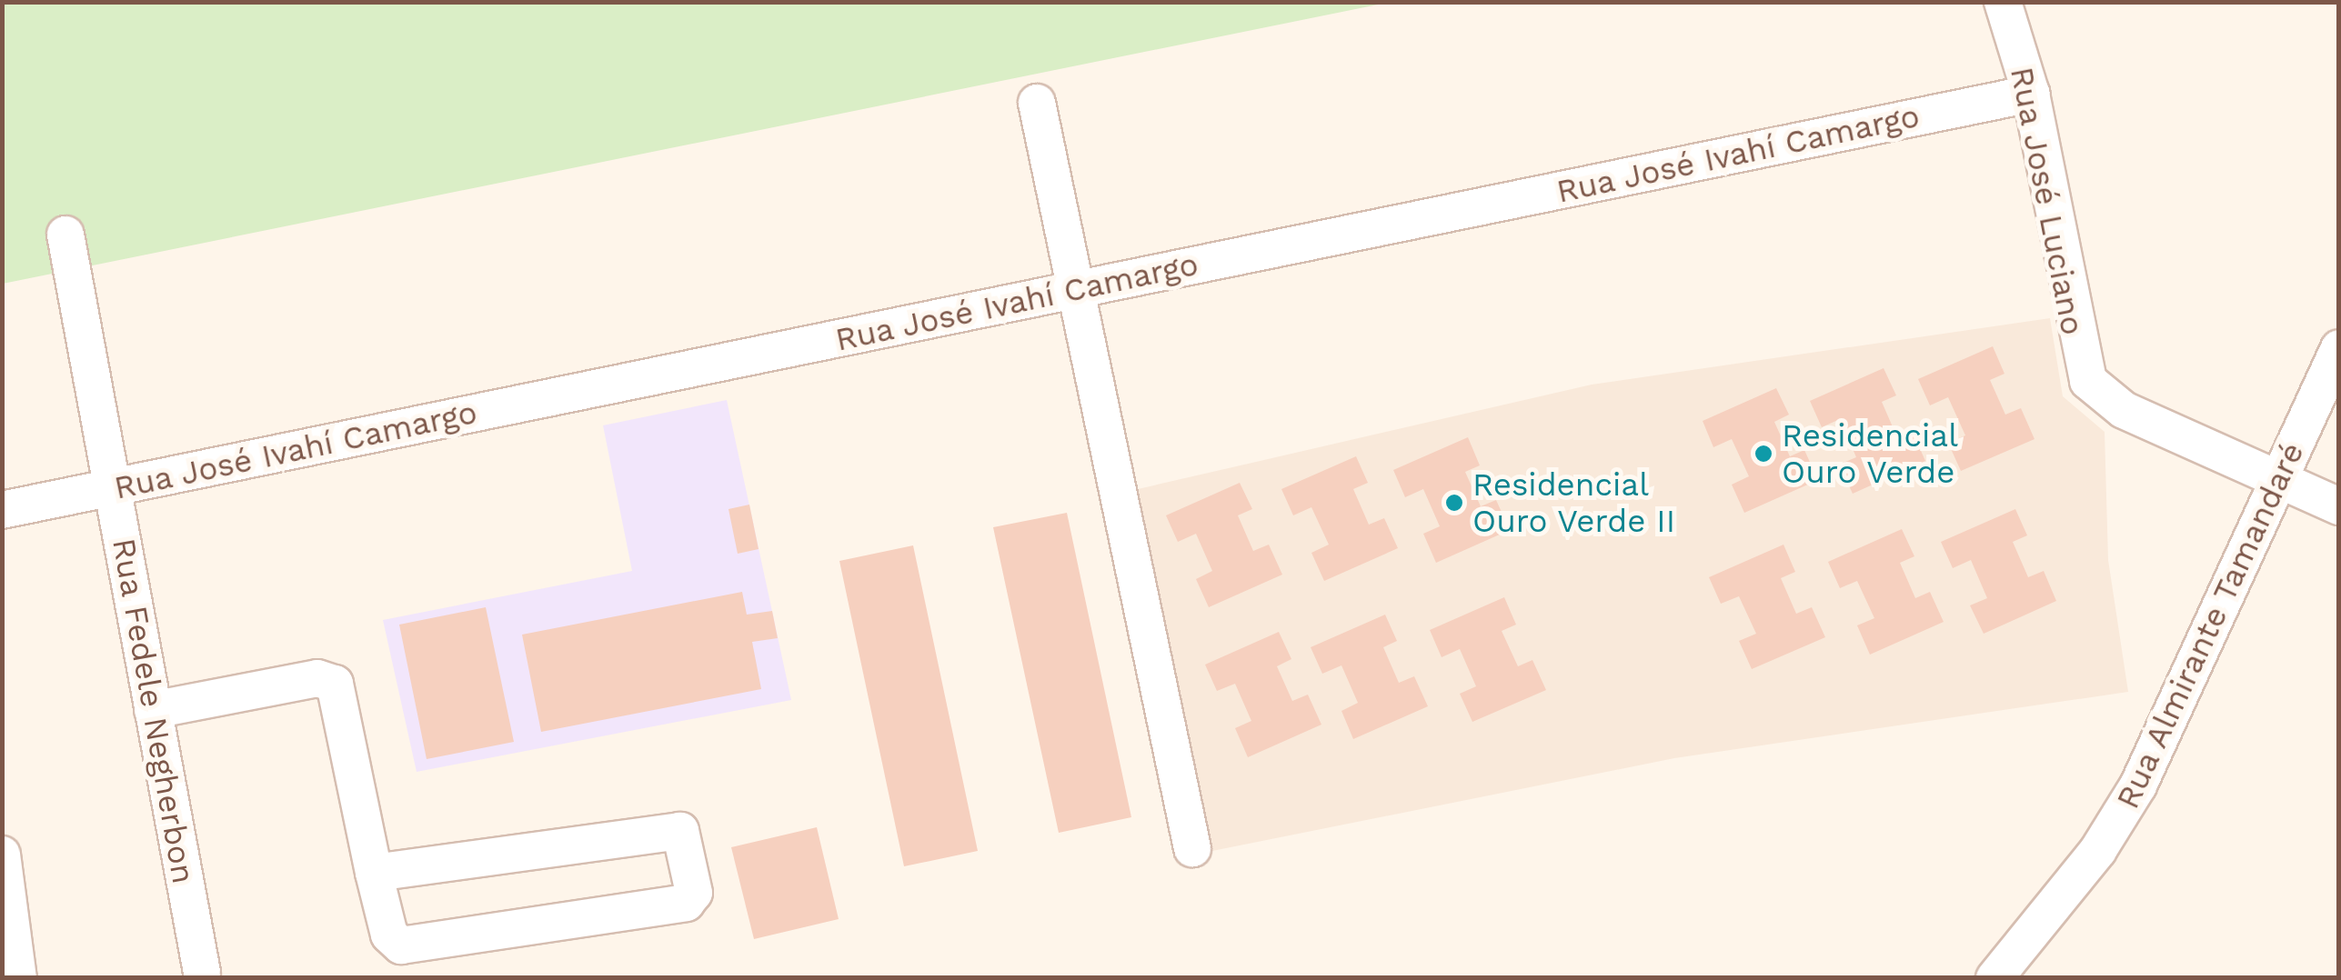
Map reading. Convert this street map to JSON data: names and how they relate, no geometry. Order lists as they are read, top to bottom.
{
  "streets": {
    "street": [
      "Rua José Ivahí Camargo",
      "Rua José Luciano",
      "Rua Almirante Tamandaré",
      "Rua Fedele Negherbon"
    ]
  },
  "crossings": [
    ["Rua José Ivahí Camargo", "Rua José Luciano"],
    ["Rua José Ivahí Camargo", "Rua Fedele Negherbon"],
    ["Rua José Luciano", "Rua Almirante Tamandaré"]
  ],
  "places": ["Residencial Ouro Verde", "Residencial Ouro Verde II"]
}
